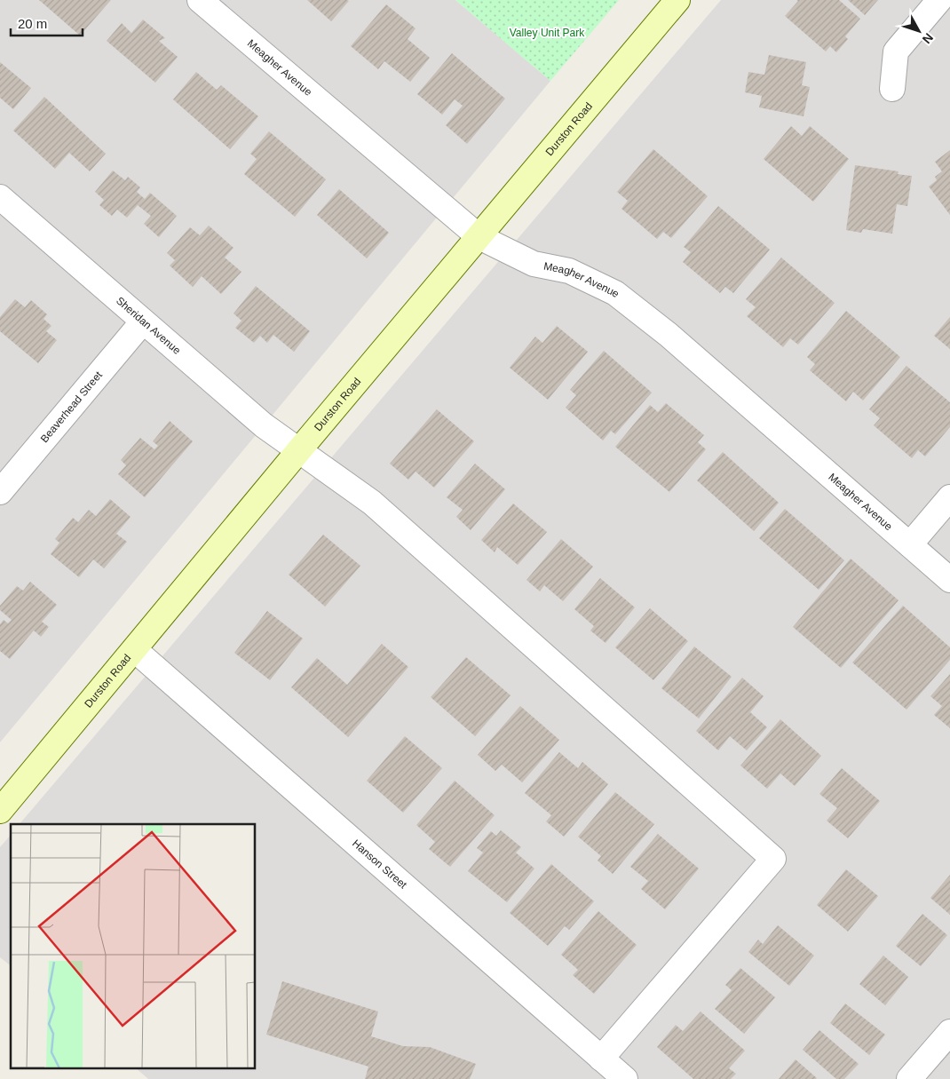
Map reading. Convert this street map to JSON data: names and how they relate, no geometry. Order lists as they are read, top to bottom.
{
  "streets": {
    "main road": ["Durston Road"],
    "street": [
      "Meagher Avenue",
      "Sheridan Avenue",
      "Beaverhead Street",
      "Hanson Street"
    ]
  },
  "crossings": [
    ["Meagher Avenue", "Durston Road"],
    ["Durston Road", "Sheridan Avenue"],
    ["Durston Road", "Hanson Street"],
    ["Sheridan Avenue", "Beaverhead Street"],
    ["Sheridan Avenue", "Hanson Street"]
  ],
  "parks": ["Valley Unit Park"],
  "scale_bar": "20 m",
  "north": "bottom right"
}
